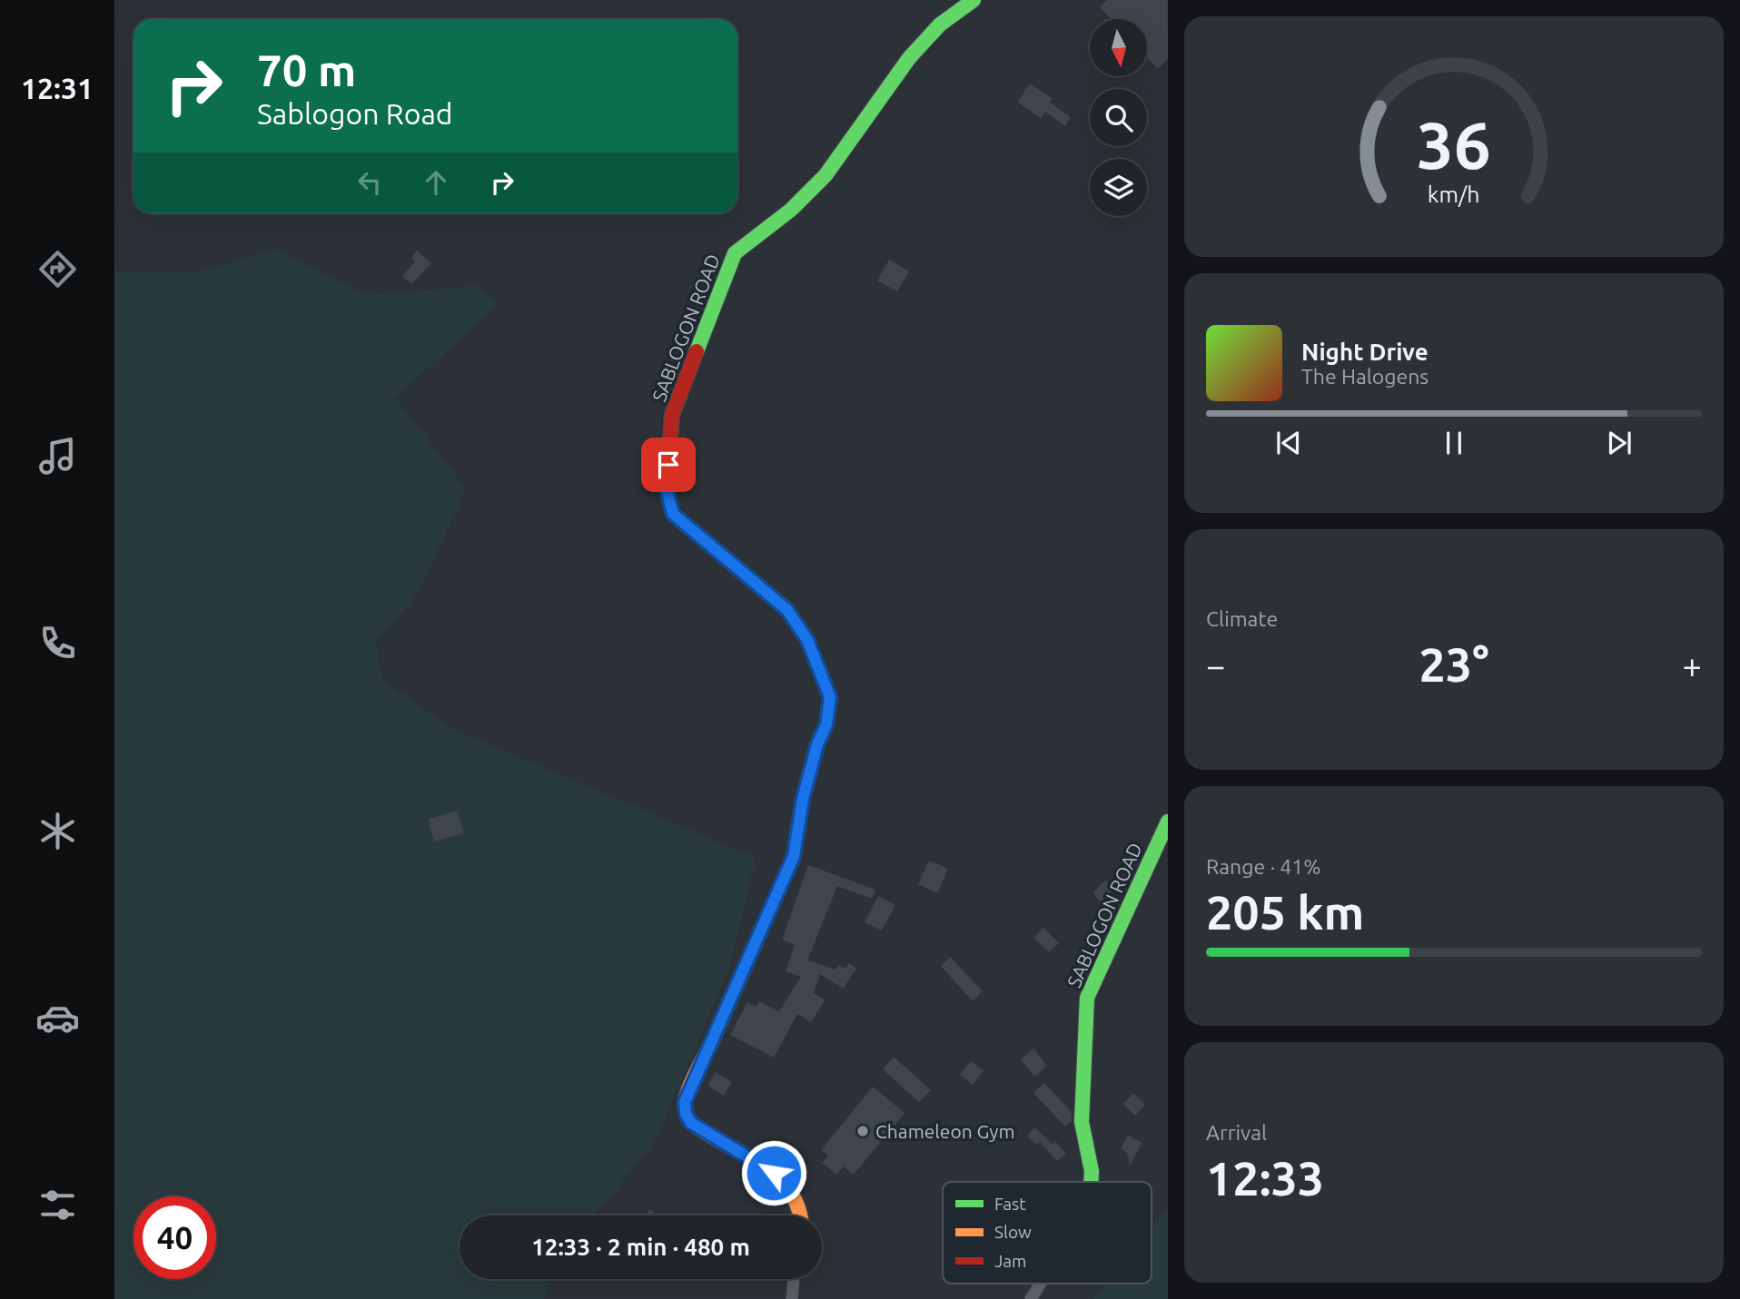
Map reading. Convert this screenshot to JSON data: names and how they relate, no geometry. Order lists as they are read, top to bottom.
{
  "streets": {
    "street": ["SABLOGON ROAD"]
  },
  "places": ["Chameleon Gym"],
  "legend": ["Fast", "Slow", "Jam"],
  "north": "bottom",
  "page": {
    "tabs": "12:31",
    "turn": ["70 m", "Sablogon Road"],
    "song": ["Night Drive", "The Halogens"],
    "tile": [
      "Climate",
      ["Range · 41%", "205 km"],
      ["Arrival", "12:33"]
    ],
    "heat": ["−", "23°", "+"],
    "limit": "40",
    "trip": "12:33 · 2 min · 480 m",
    "gauge": ["36", "km/h"]
  }
}
